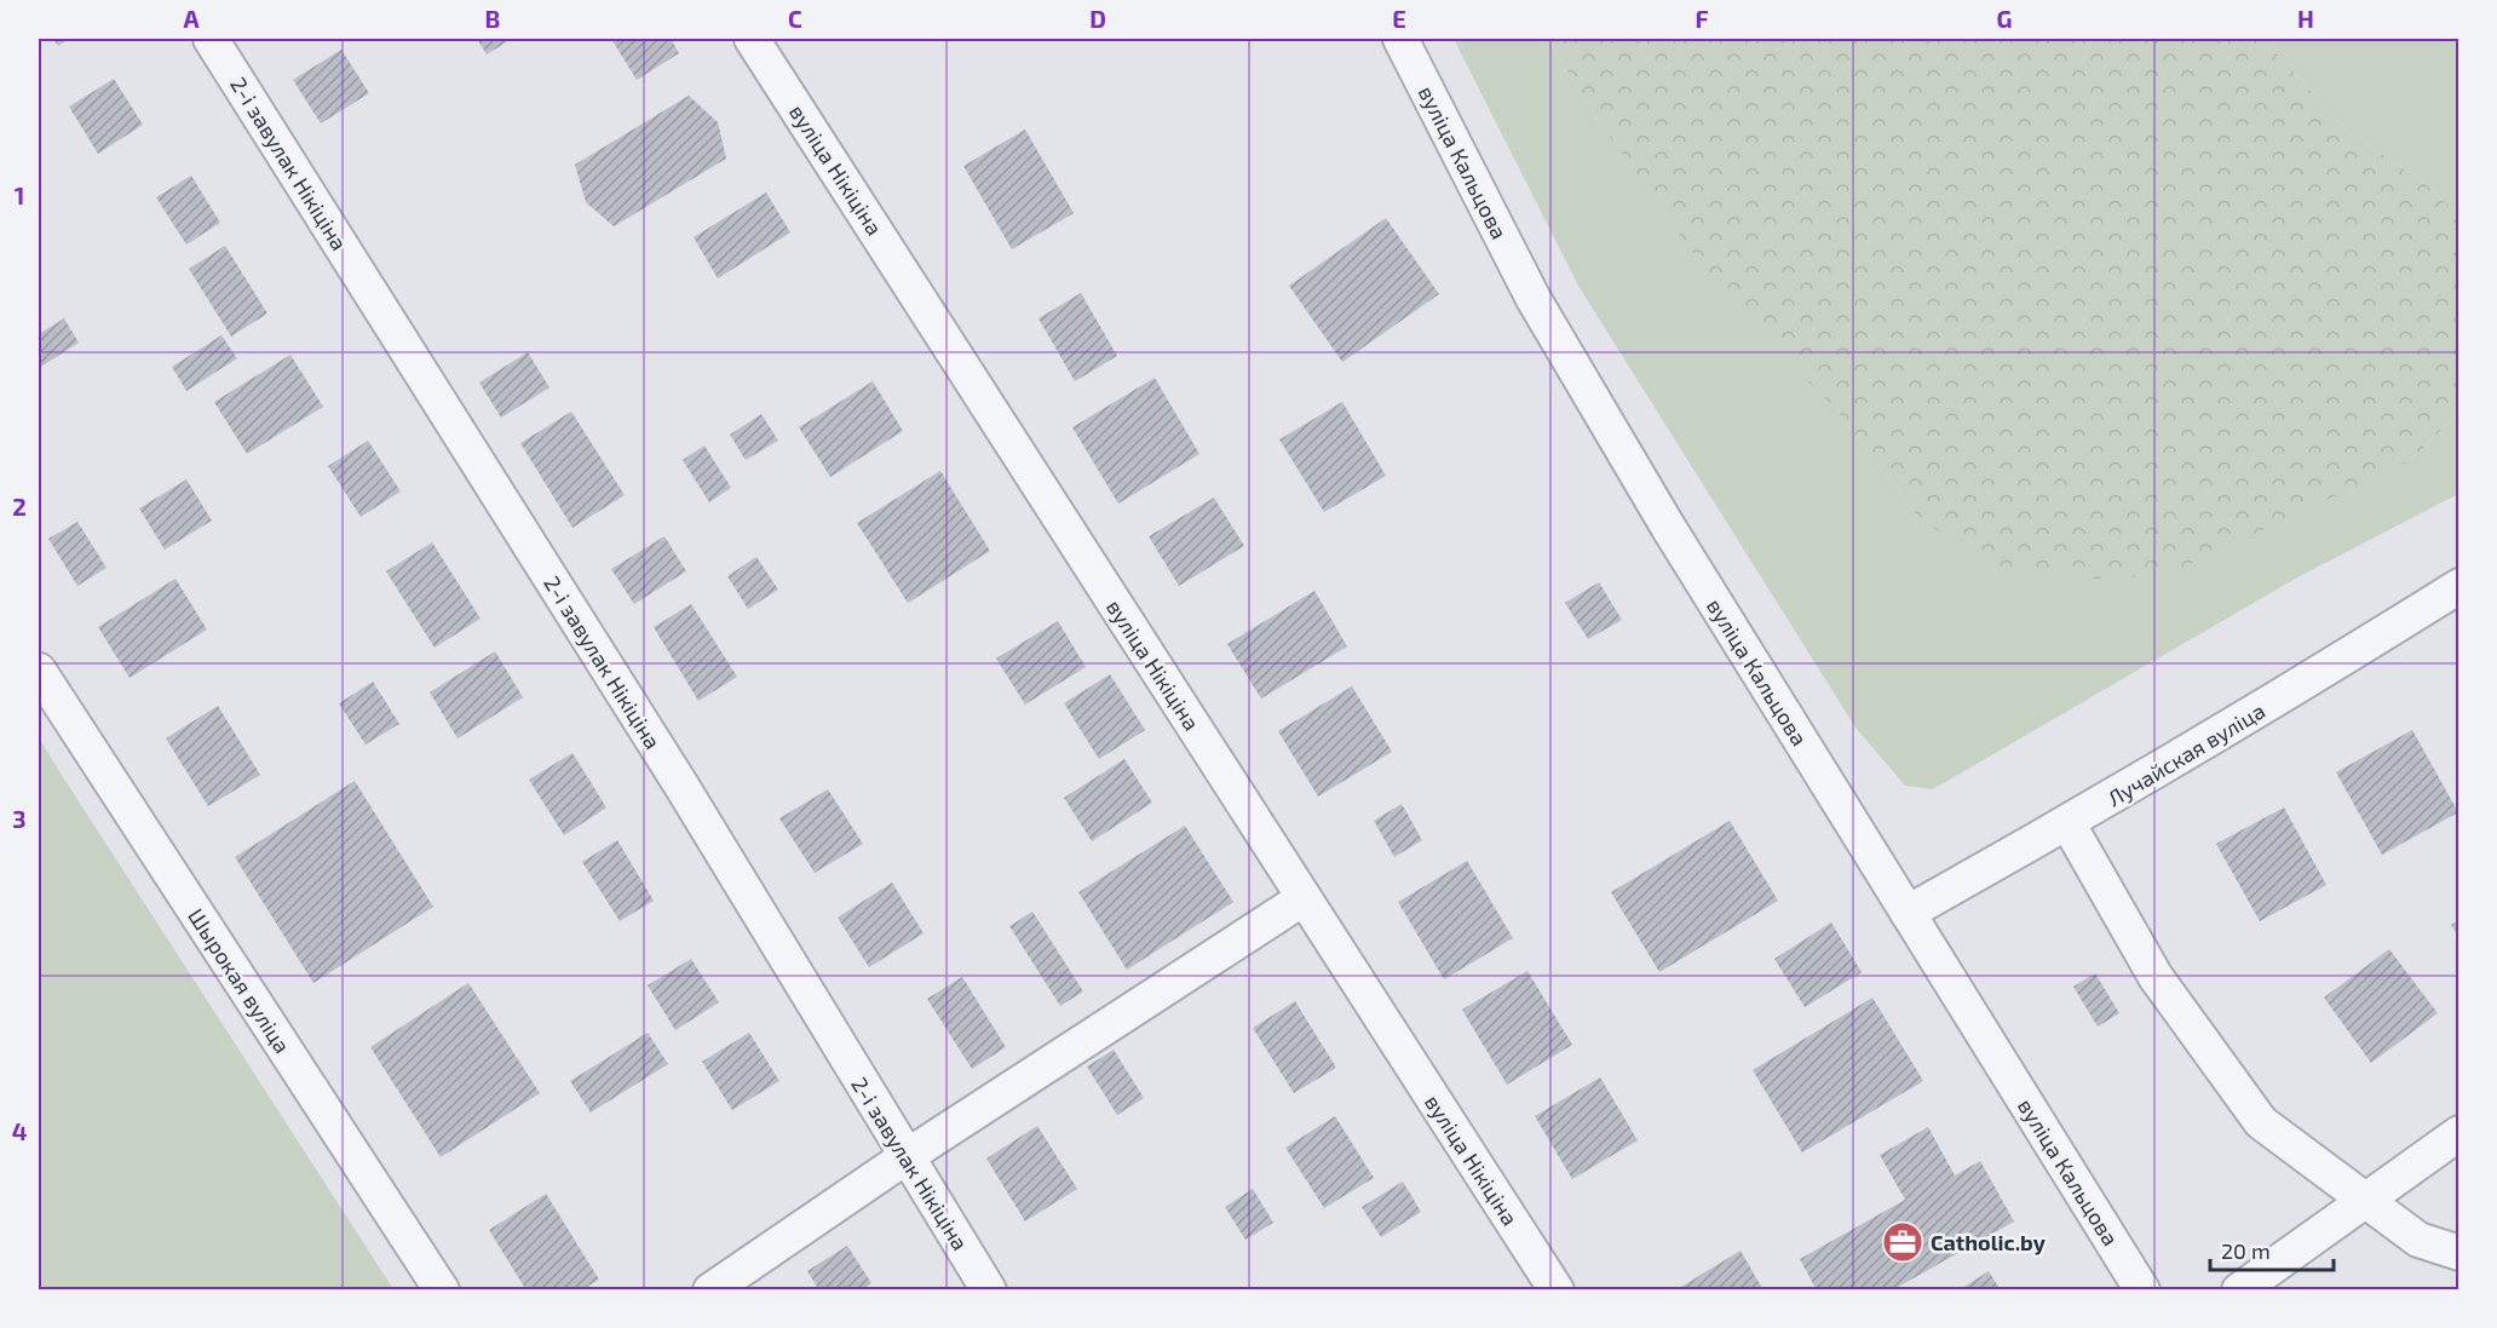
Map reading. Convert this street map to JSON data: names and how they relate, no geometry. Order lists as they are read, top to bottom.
{
  "streets": {
    "street": [
      "вуліца Кальцова",
      "2-і завулак Нікіціна",
      "вуліца Нікіціна",
      "Лучайская вуліца",
      "Шырокая вуліца"
    ]
  },
  "crossings": [
    ["вуліца Кальцова", "Лучайская вуліца"]
  ],
  "places": {
    "office": ["Catholic.by"]
  },
  "scale_bar": "20 m",
  "grid": {
    "columns": [
      "A",
      "B",
      "C",
      "D",
      "E",
      "F",
      "G",
      "H"
    ],
    "rows": [
      "1",
      "2",
      "3",
      "4"
    ]
  }
}
